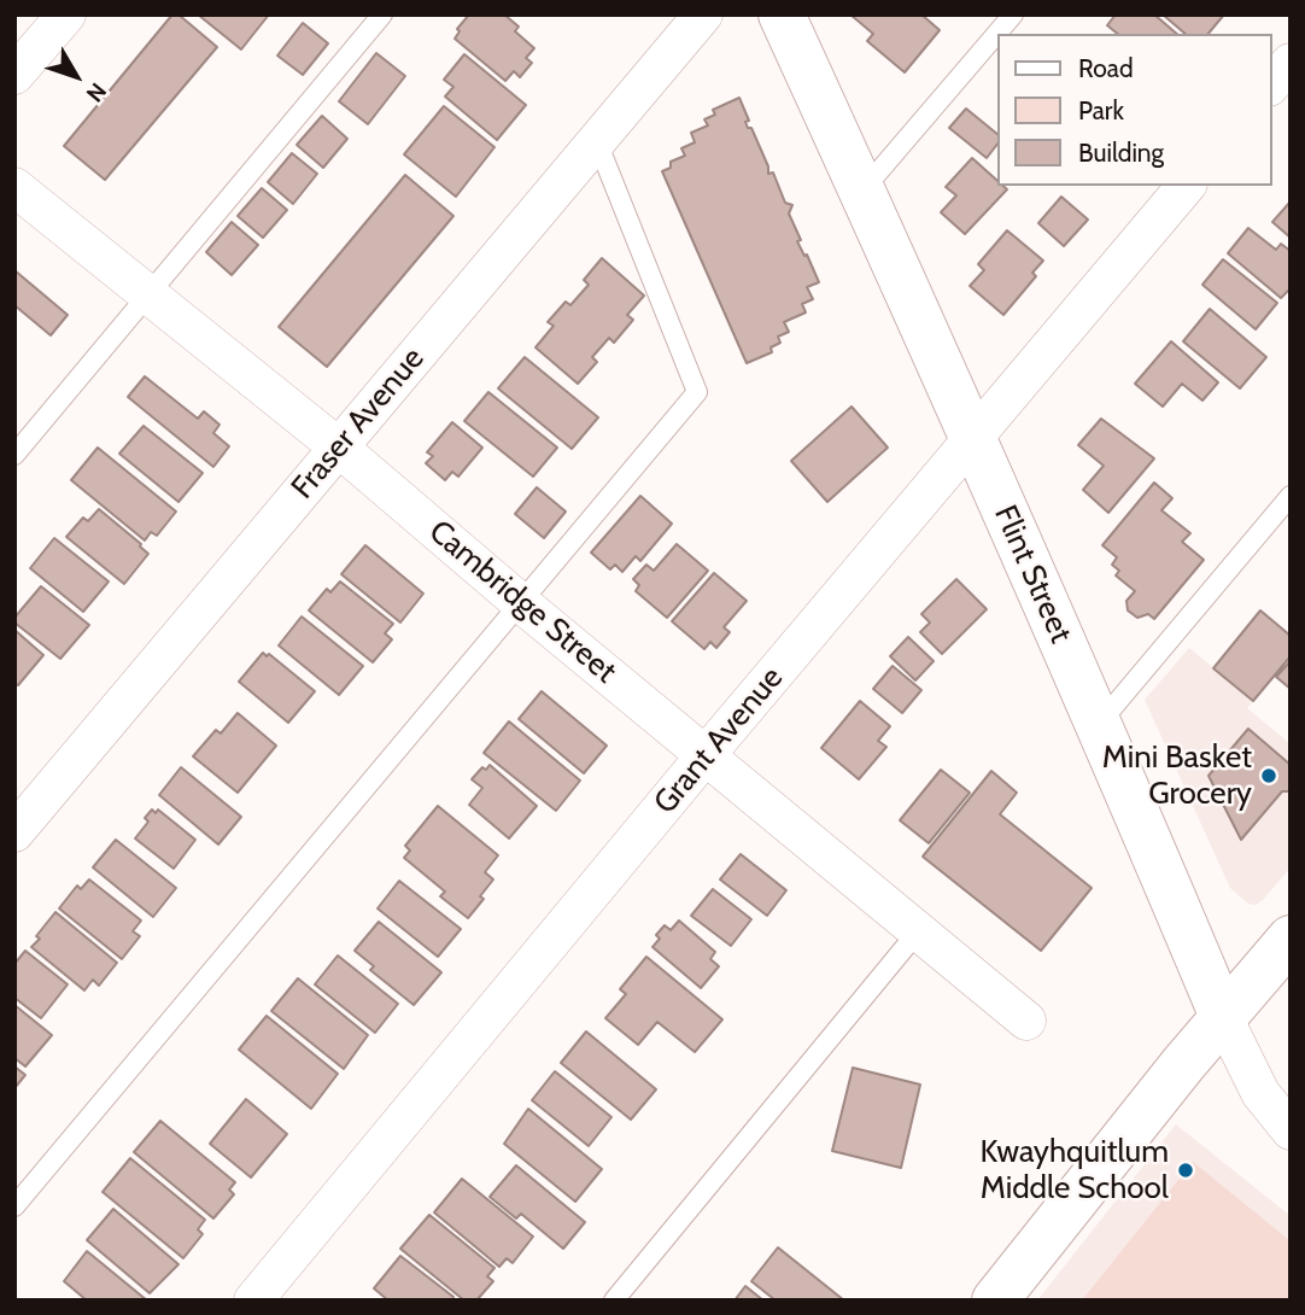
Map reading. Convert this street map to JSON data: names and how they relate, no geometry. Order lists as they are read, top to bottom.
{
  "streets": {
    "street": [
      "Fraser Avenue",
      "Flint Street",
      "Cambridge Street",
      "Grant Avenue"
    ]
  },
  "crossings": [
    ["Fraser Avenue", "Cambridge Street"],
    ["Flint Street", "Grant Avenue"],
    ["Cambridge Street", "Grant Avenue"]
  ],
  "places": ["Mini Basket Grocery", "Kwayhquitlum Middle School"],
  "legend": ["Road", "Park", "Building"],
  "north": "bottom right"
}
